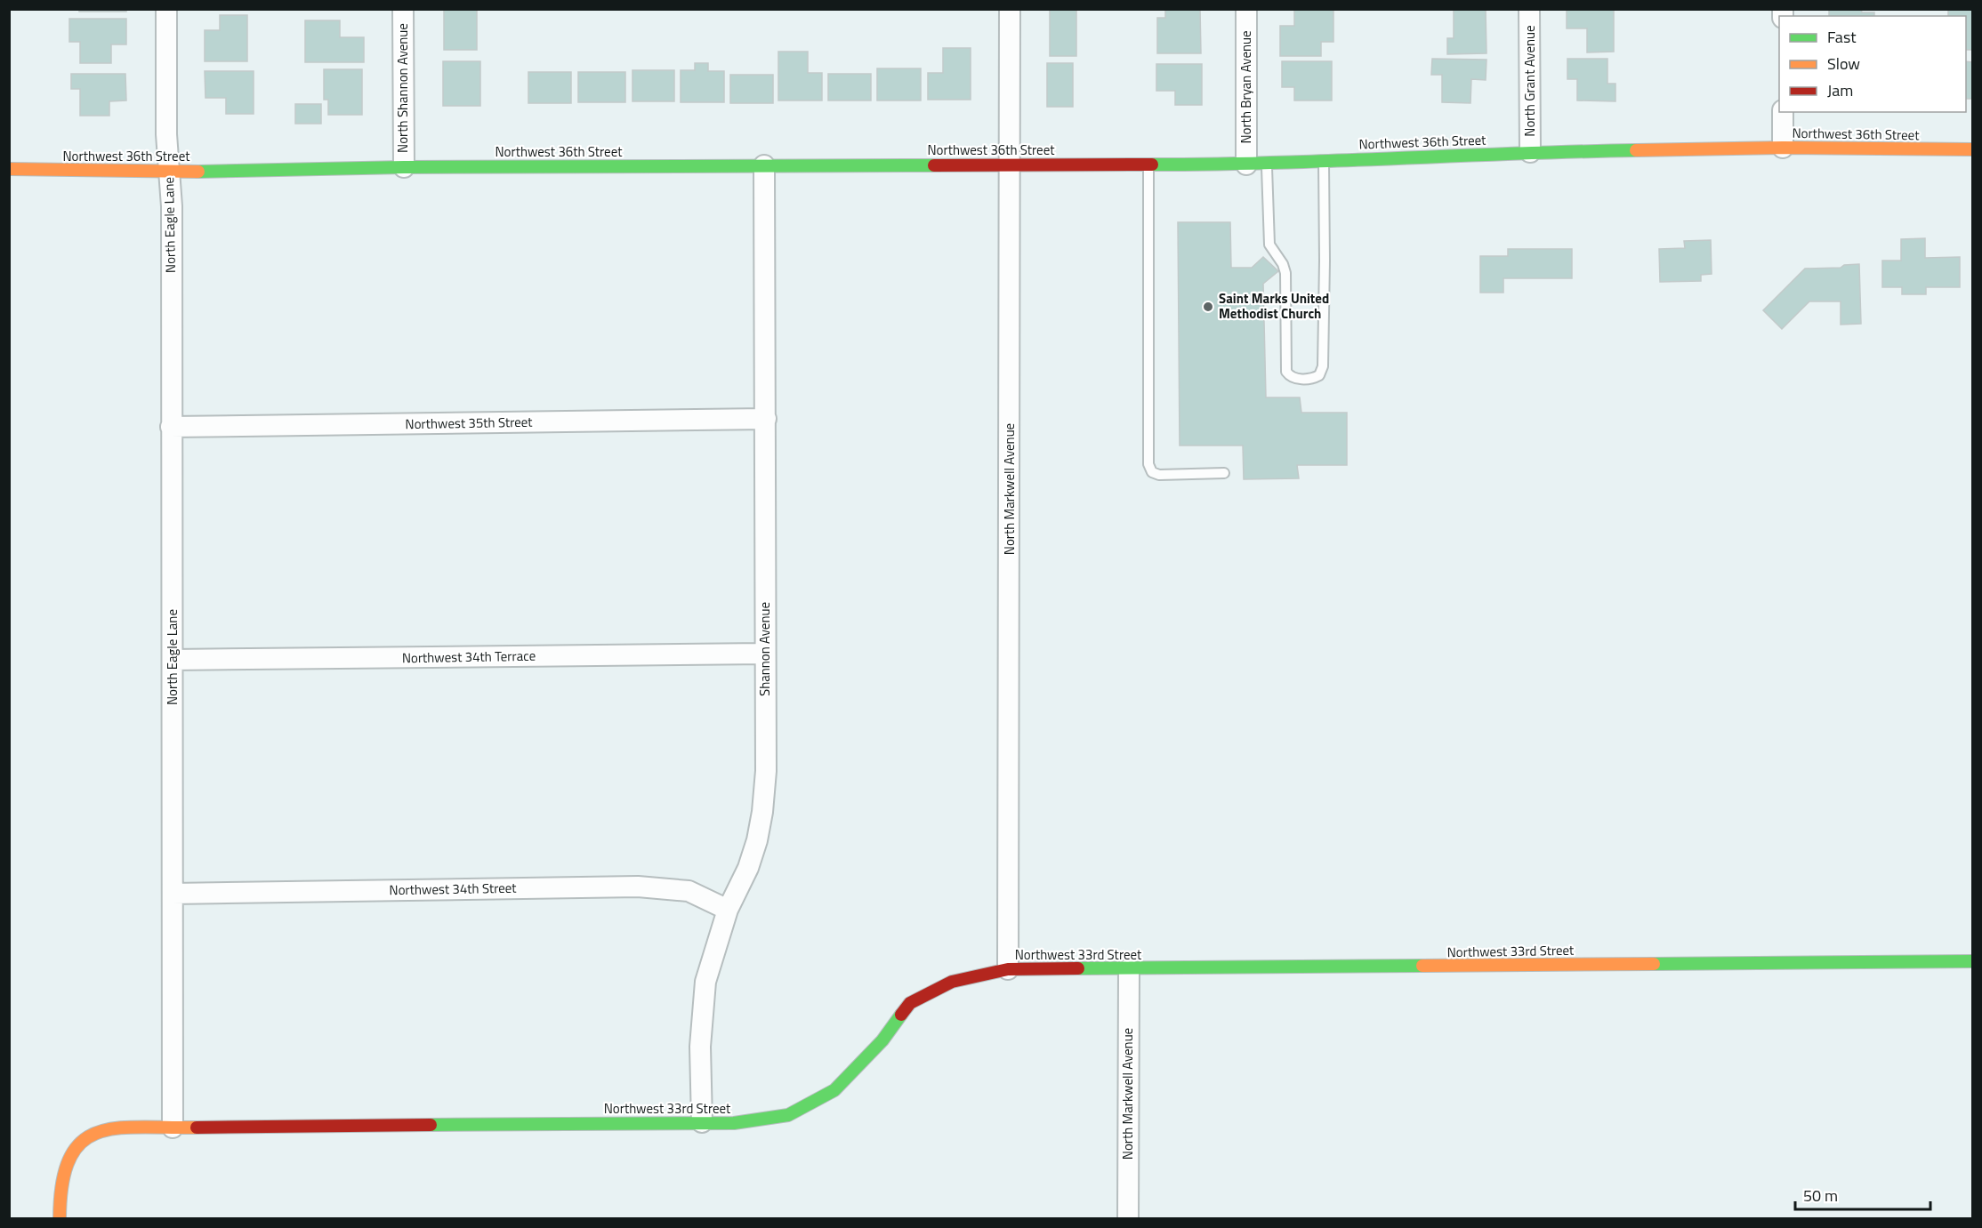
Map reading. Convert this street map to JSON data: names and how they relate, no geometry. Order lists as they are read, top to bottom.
{
  "streets": {
    "street": [
      "North Grant Avenue",
      "North Bryan Avenue",
      "North Shannon Avenue",
      "Northwest 36th Street",
      "North Eagle Lane",
      "Northwest 35th Street",
      "North Markwell Avenue",
      "Shannon Avenue",
      "Northwest 34th Terrace",
      "Northwest 34th Street",
      "Northwest 33rd Street"
    ]
  },
  "crossings": [
    ["North Grant Avenue", "Northwest 36th Street"],
    ["North Bryan Avenue", "Northwest 36th Street"],
    ["North Shannon Avenue", "Northwest 36th Street"],
    ["Northwest 36th Street", "North Eagle Lane"],
    ["Northwest 36th Street", "North Markwell Avenue"],
    ["Northwest 36th Street", "Shannon Avenue"],
    ["North Eagle Lane", "Northwest 35th Street"],
    ["North Eagle Lane", "Northwest 34th Terrace"],
    ["North Eagle Lane", "Northwest 34th Street"],
    ["North Eagle Lane", "Northwest 33rd Street"],
    ["Northwest 35th Street", "Shannon Avenue"],
    ["North Markwell Avenue", "Northwest 33rd Street"],
    ["Shannon Avenue", "Northwest 34th Terrace"],
    ["Shannon Avenue", "Northwest 34th Street"],
    ["Shannon Avenue", "Northwest 33rd Street"]
  ],
  "places": ["Saint Marks United Methodist Church"],
  "legend": ["Fast", "Slow", "Jam"],
  "scale_bar": "50 m"
}
